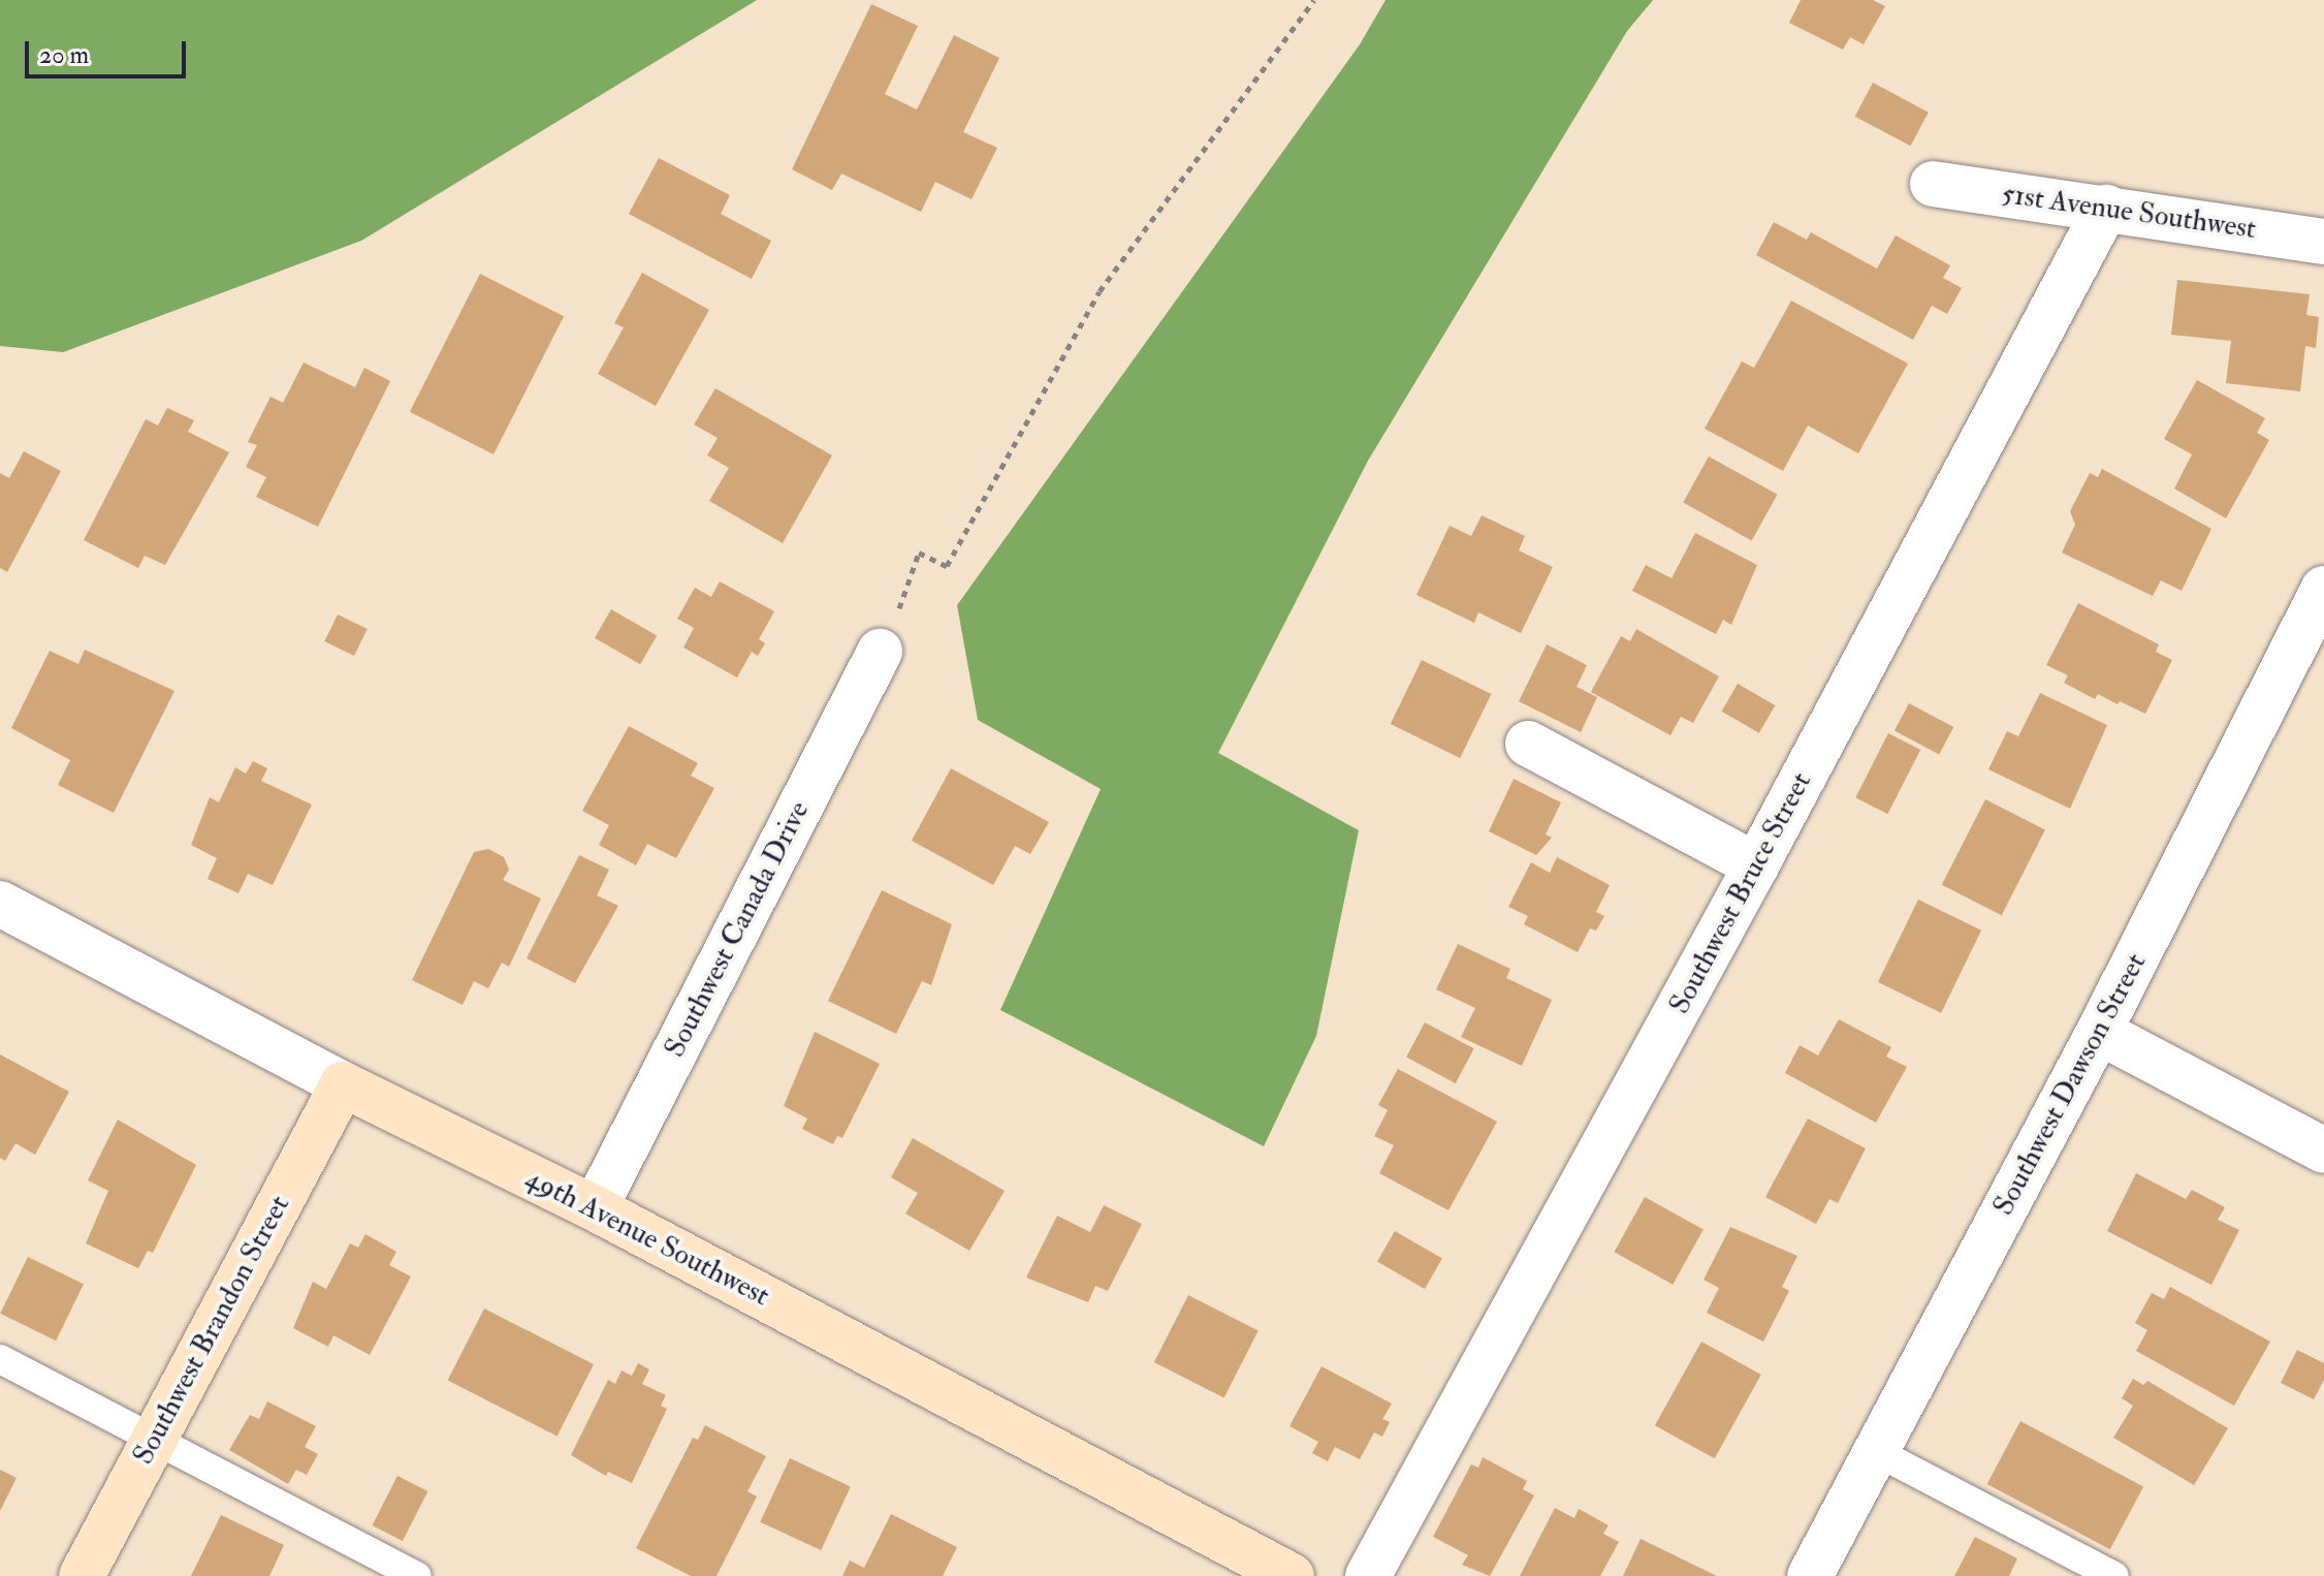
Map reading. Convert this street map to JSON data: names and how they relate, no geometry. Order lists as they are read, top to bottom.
{
  "streets": {
    "street": [
      "51st Avenue Southwest",
      "Southwest Bruce Street",
      "Southwest Canada Drive",
      "Southwest Dawson Street",
      "49th Avenue Southwest",
      "Southwest Brandon Street"
    ]
  },
  "crossings": [
    ["51st Avenue Southwest", "Southwest Bruce Street"],
    ["Southwest Canada Drive", "49th Avenue Southwest"],
    ["49th Avenue Southwest", "Southwest Brandon Street"]
  ],
  "scale_bar": "20 m"
}
